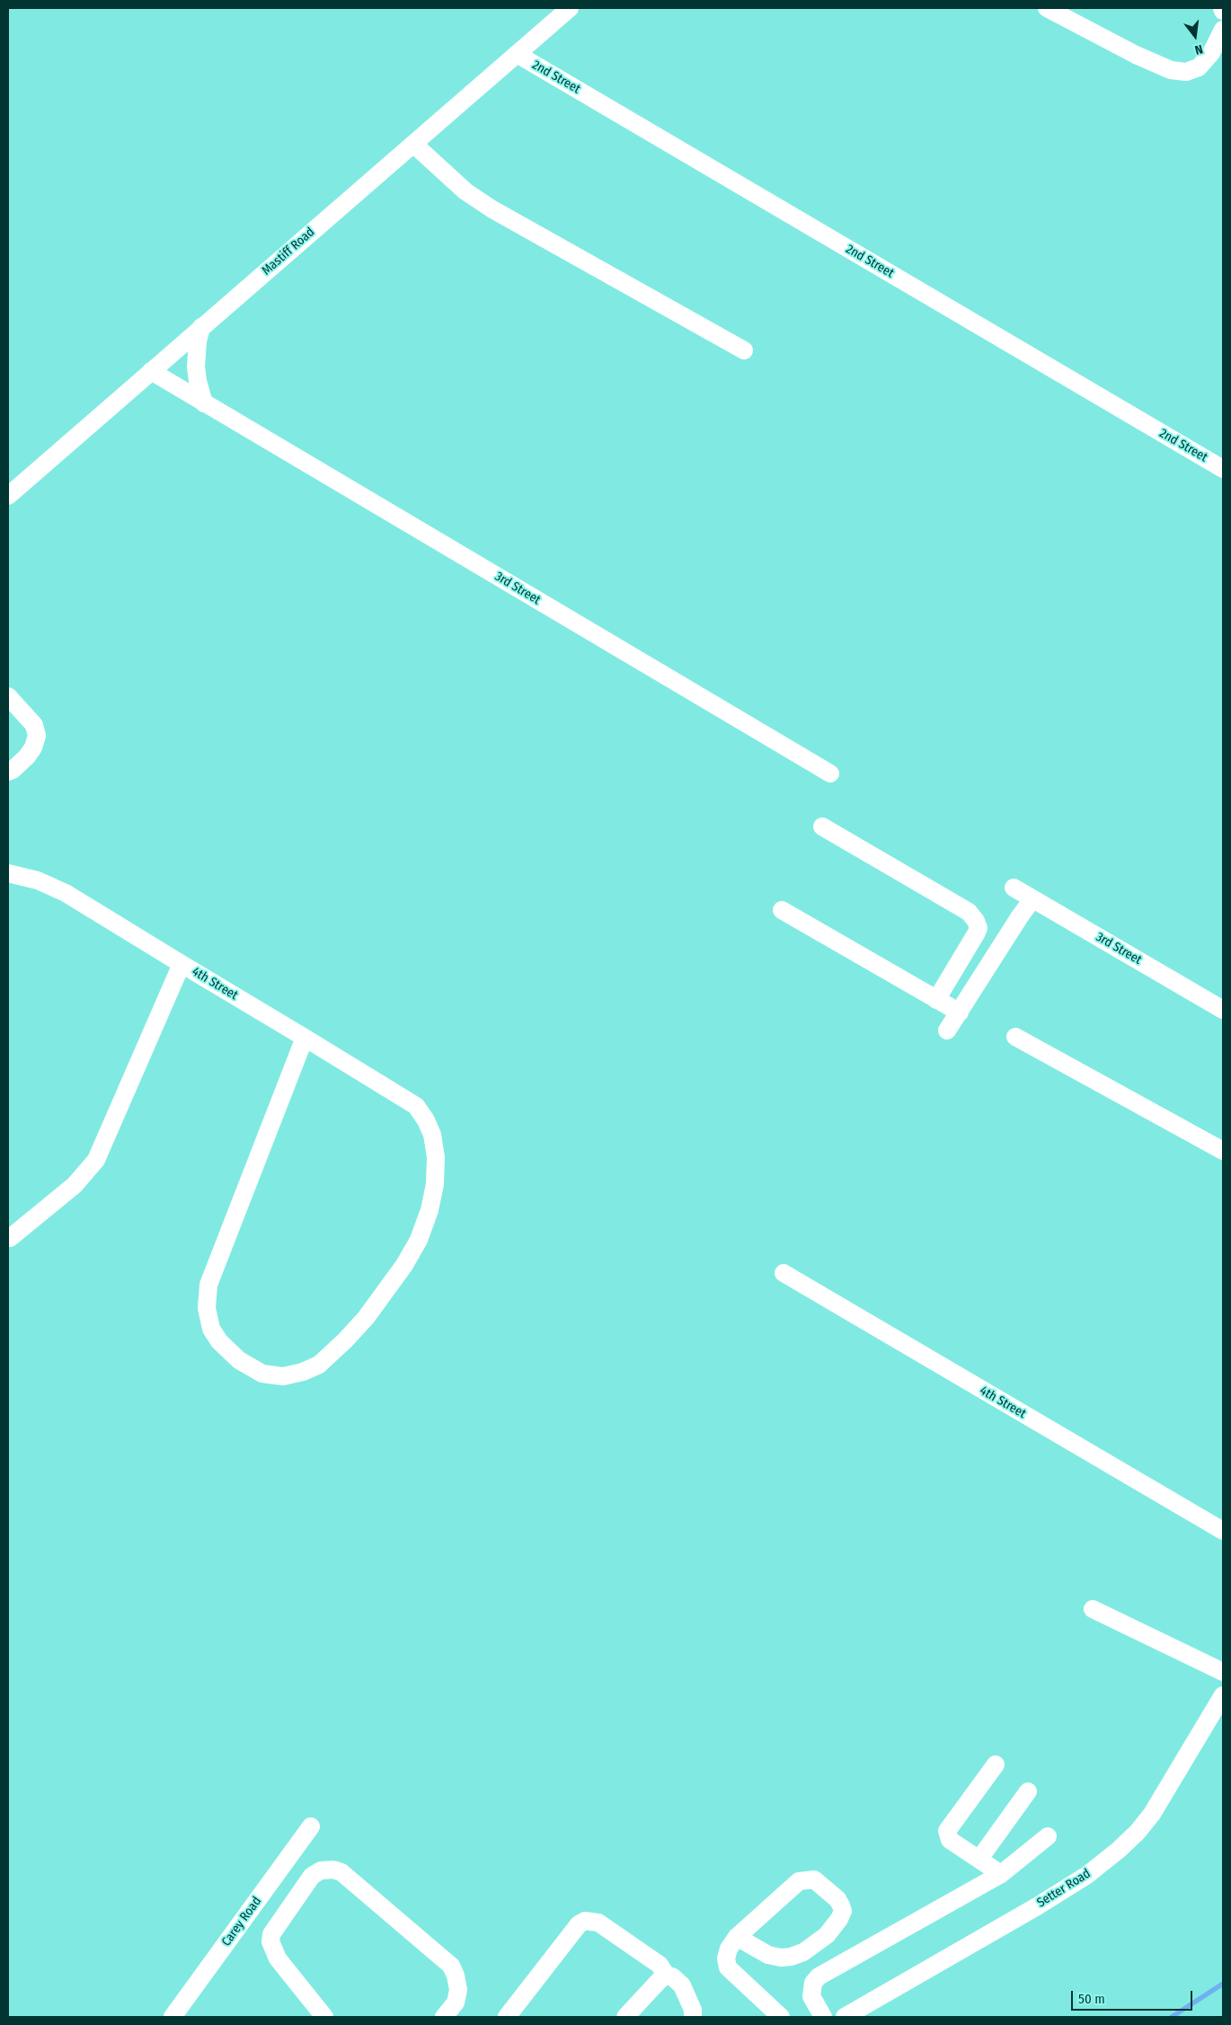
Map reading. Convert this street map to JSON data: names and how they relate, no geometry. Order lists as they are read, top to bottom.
{
  "streets": {
    "street": [
      "2nd Street",
      "Mastiff Road",
      "3rd Street",
      "4th Street",
      "Setter Road",
      "Carey Road"
    ]
  },
  "crossings": [
    ["2nd Street", "Mastiff Road"],
    ["Mastiff Road", "3rd Street"]
  ],
  "scale_bar": "50 m",
  "north": "bottom"
}
